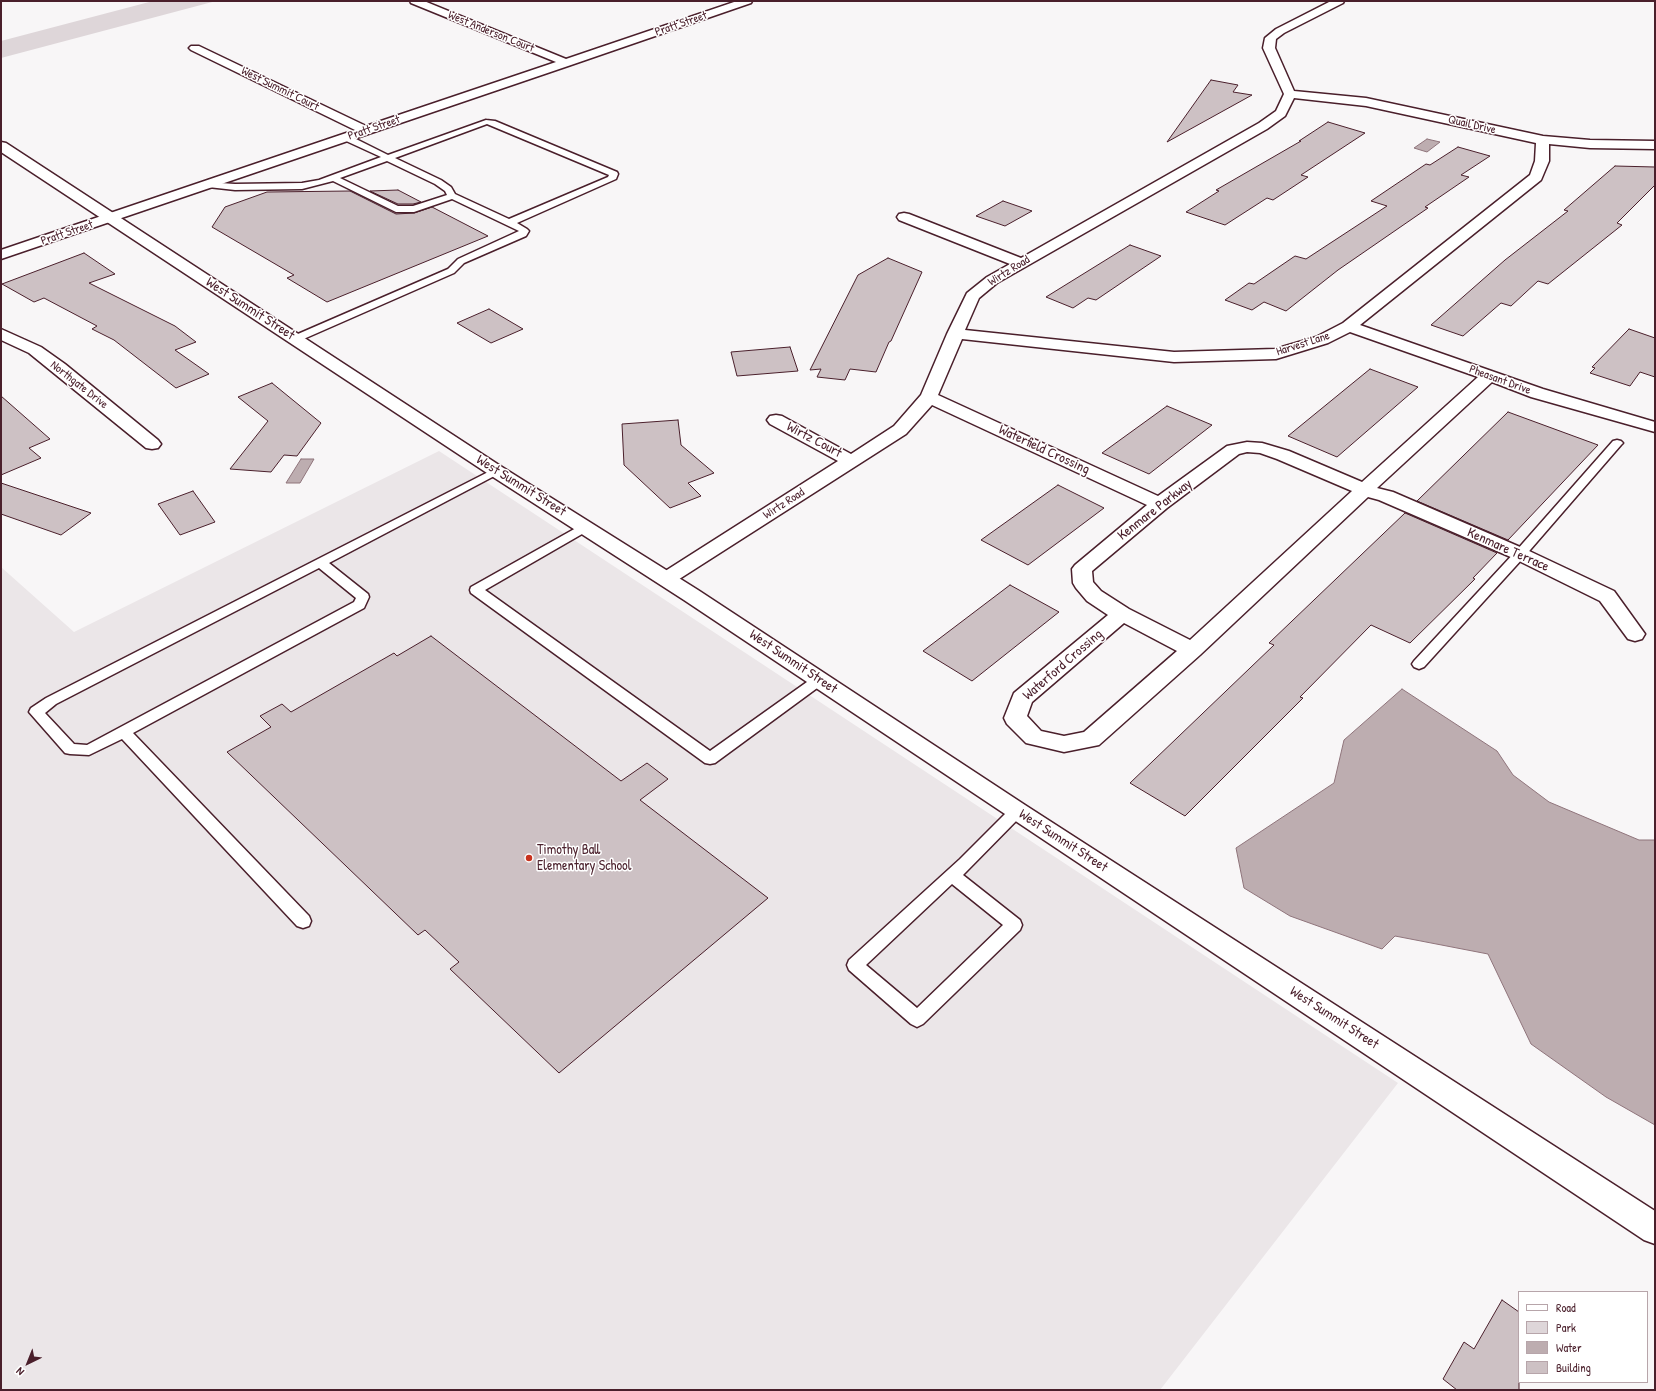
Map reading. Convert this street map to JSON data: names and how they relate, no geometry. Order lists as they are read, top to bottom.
{
  "streets": {
    "street": [
      "Pratt Street",
      "West Anderson Court",
      "West Summit Court",
      "Quail Drive",
      "Wirtz Road",
      "West Summit Street",
      "Harvest Lane",
      "Pheasant Drive",
      "Northgate Drive",
      "Wirtz Court",
      "Waterfield Crossing",
      "Kenmare Parkway",
      "Kenmare Terrace",
      "Waterford Crossing"
    ]
  },
  "crossings": [
    ["Pratt Street", "West Anderson Court"],
    ["Pratt Street", "West Summit Court"],
    ["Pratt Street", "West Summit Street"],
    ["Quail Drive", "Wirtz Road"],
    ["Quail Drive", "Harvest Lane"],
    ["Wirtz Road", "West Summit Street"],
    ["Wirtz Road", "Harvest Lane"],
    ["Wirtz Road", "Wirtz Court"],
    ["Wirtz Road", "Waterfield Crossing"],
    ["Harvest Lane", "Pheasant Drive"],
    ["Waterfield Crossing", "Kenmare Parkway"],
    ["Kenmare Parkway", "Kenmare Terrace"],
    ["Kenmare Parkway", "Waterford Crossing"]
  ],
  "places": ["Timothy Ball Elementary School"],
  "legend": [
    "Road",
    "Park",
    "Water",
    "Building"
  ],
  "north": "bottom left"
}
